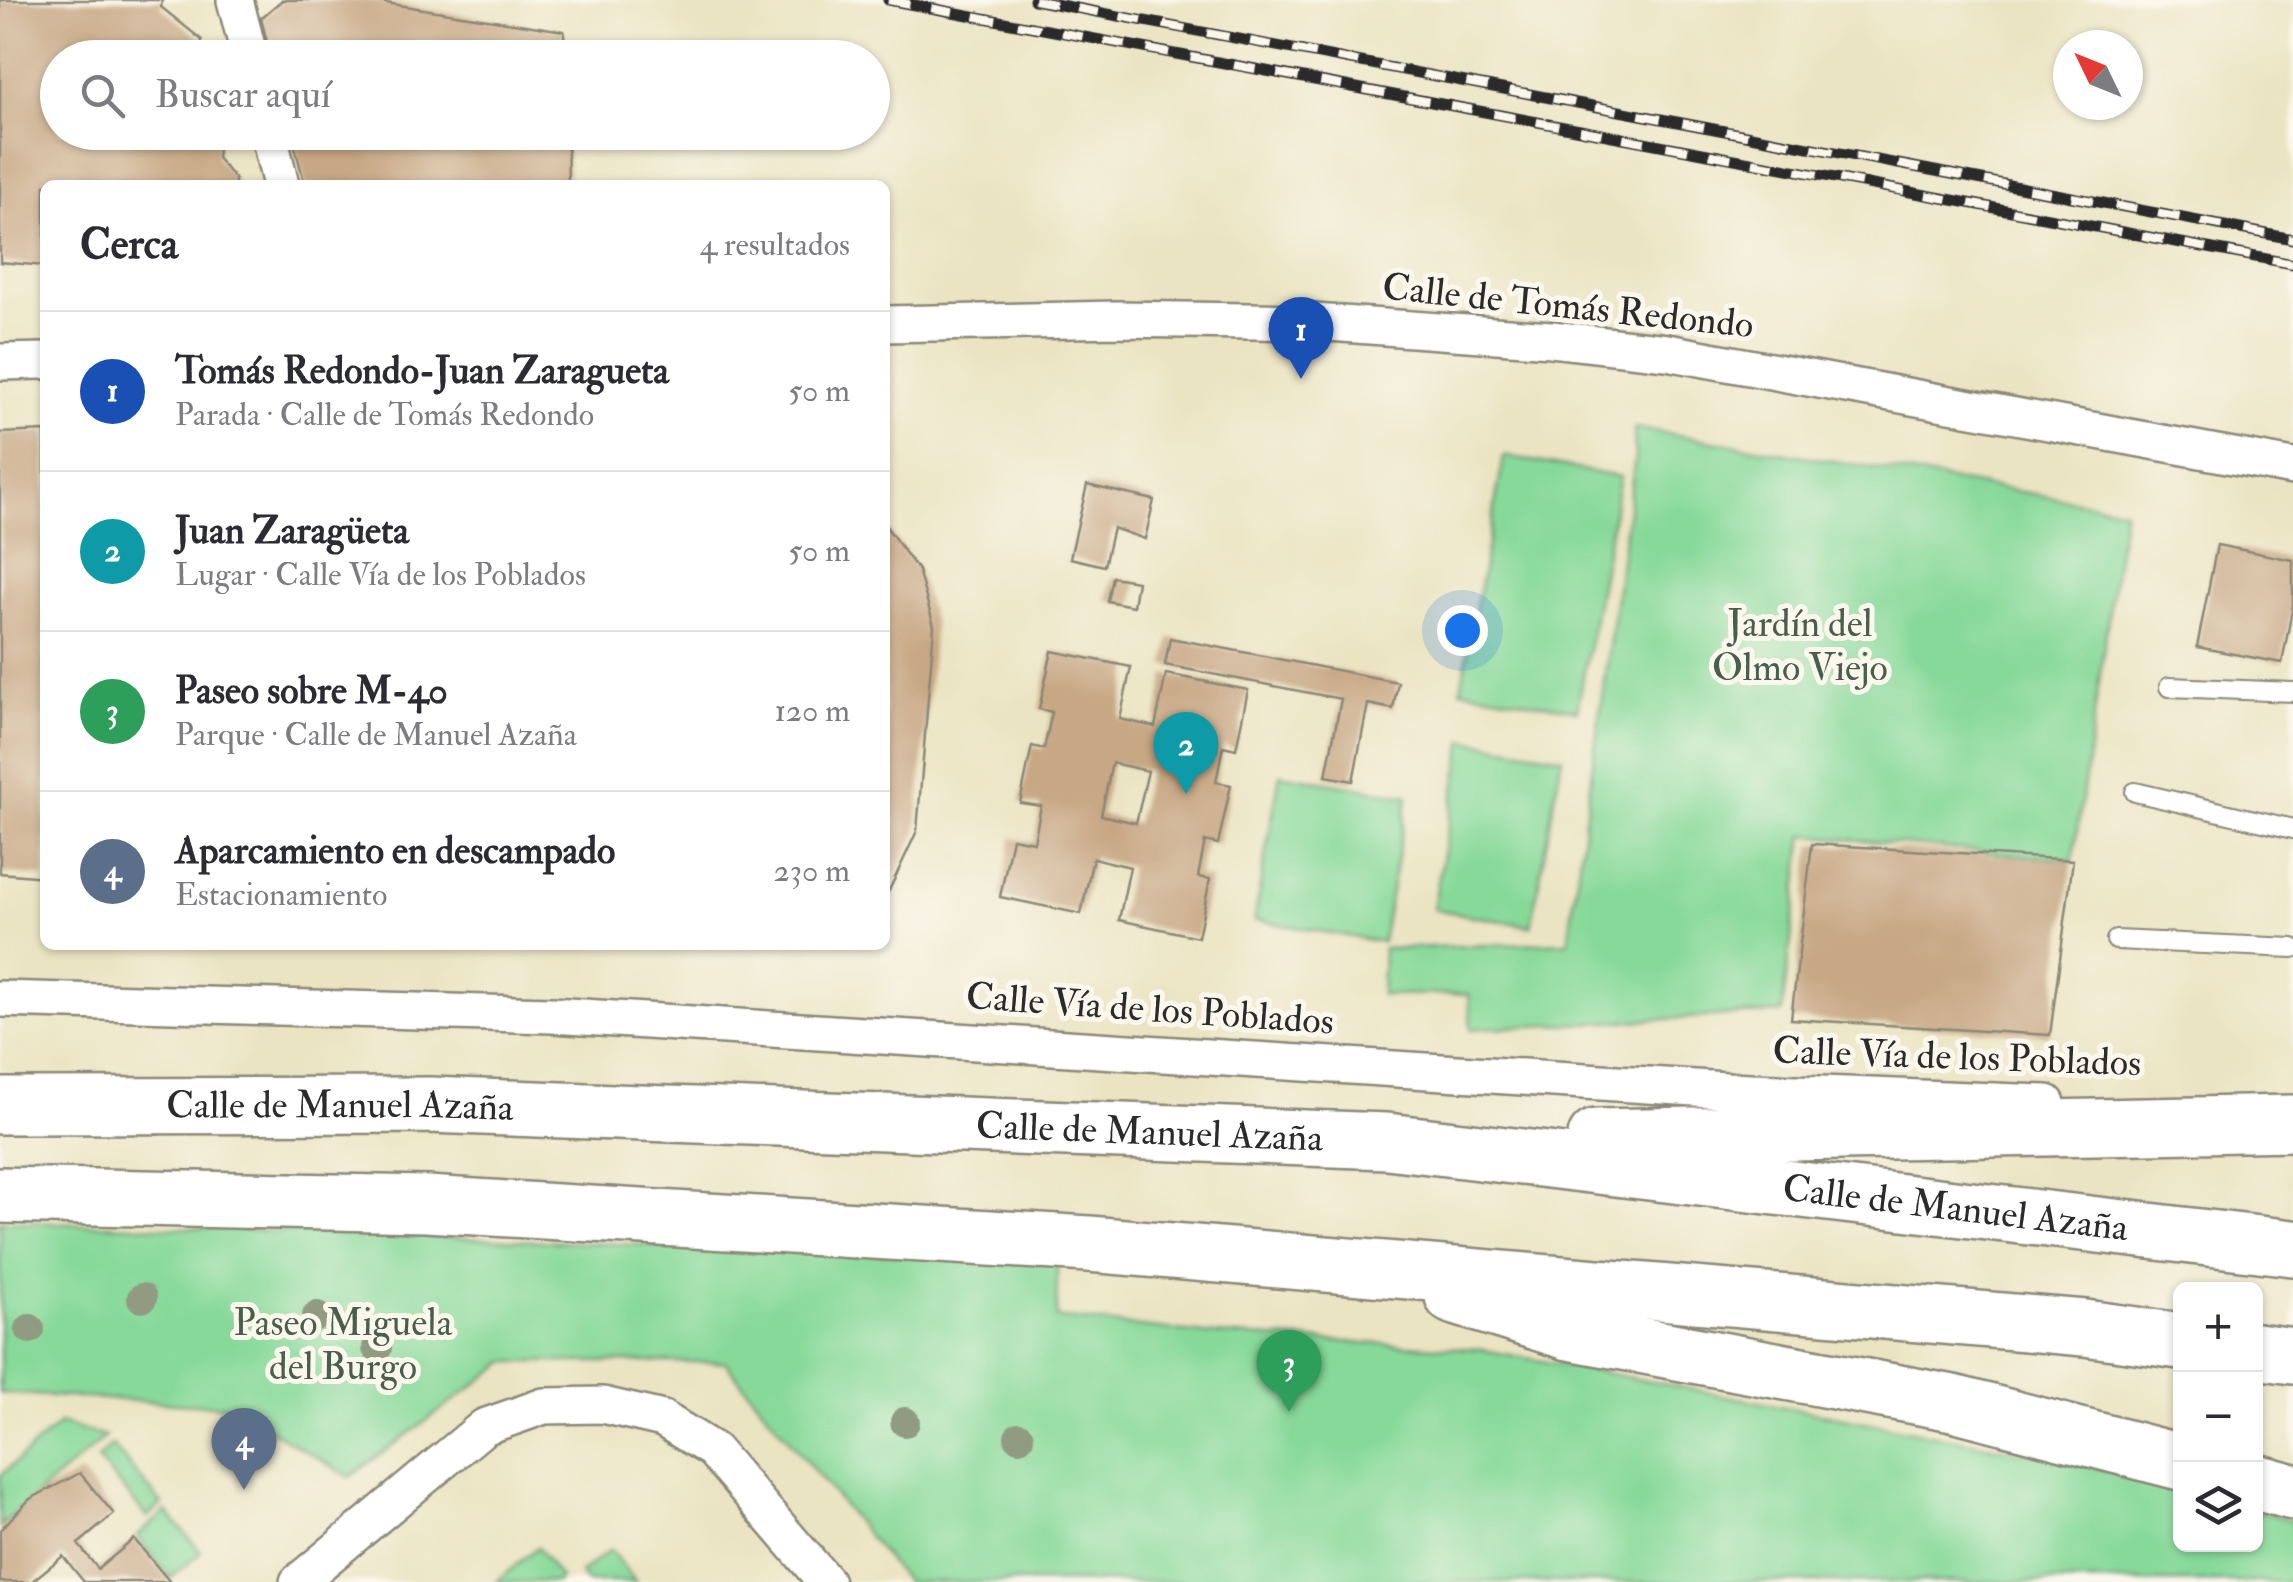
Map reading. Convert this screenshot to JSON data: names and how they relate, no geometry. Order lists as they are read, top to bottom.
{
  "streets": {
    "highway": ["Calle de Manuel Azaña"],
    "street": ["Calle de Tomás Redondo", "Calle Vía de los Poblados"]
  },
  "parks": ["Jardín del Olmo Viejo", "Paseo Miguela del Burgo"],
  "north": "top left",
  "page": {
    "search": "Buscar aquí",
    "heading": ["Cerca", "4 resultados"],
    "pins": [
      "1",
      "2",
      "3",
      "4"
    ],
    "list": [
      {
        "mark": "1",
        "name": "Tomás Redondo-Juan Zaragueta",
        "note": "Parada · Calle de Tomás Redondo",
        "value": "50 m"
      },
      {
        "mark": "2",
        "name": "Juan Zaragüeta",
        "note": "Lugar · Calle Vía de los Poblados",
        "value": "50 m"
      },
      {
        "mark": "3",
        "name": "Paseo sobre M-40",
        "note": "Parque · Calle de Manuel Azaña",
        "value": "120 m"
      },
      {
        "mark": "4",
        "name": "Aparcamiento en descampado",
        "note": "Estacionamiento",
        "value": "230 m"
      }
    ],
    "map_buttons": ["+", "−"]
  }
}
